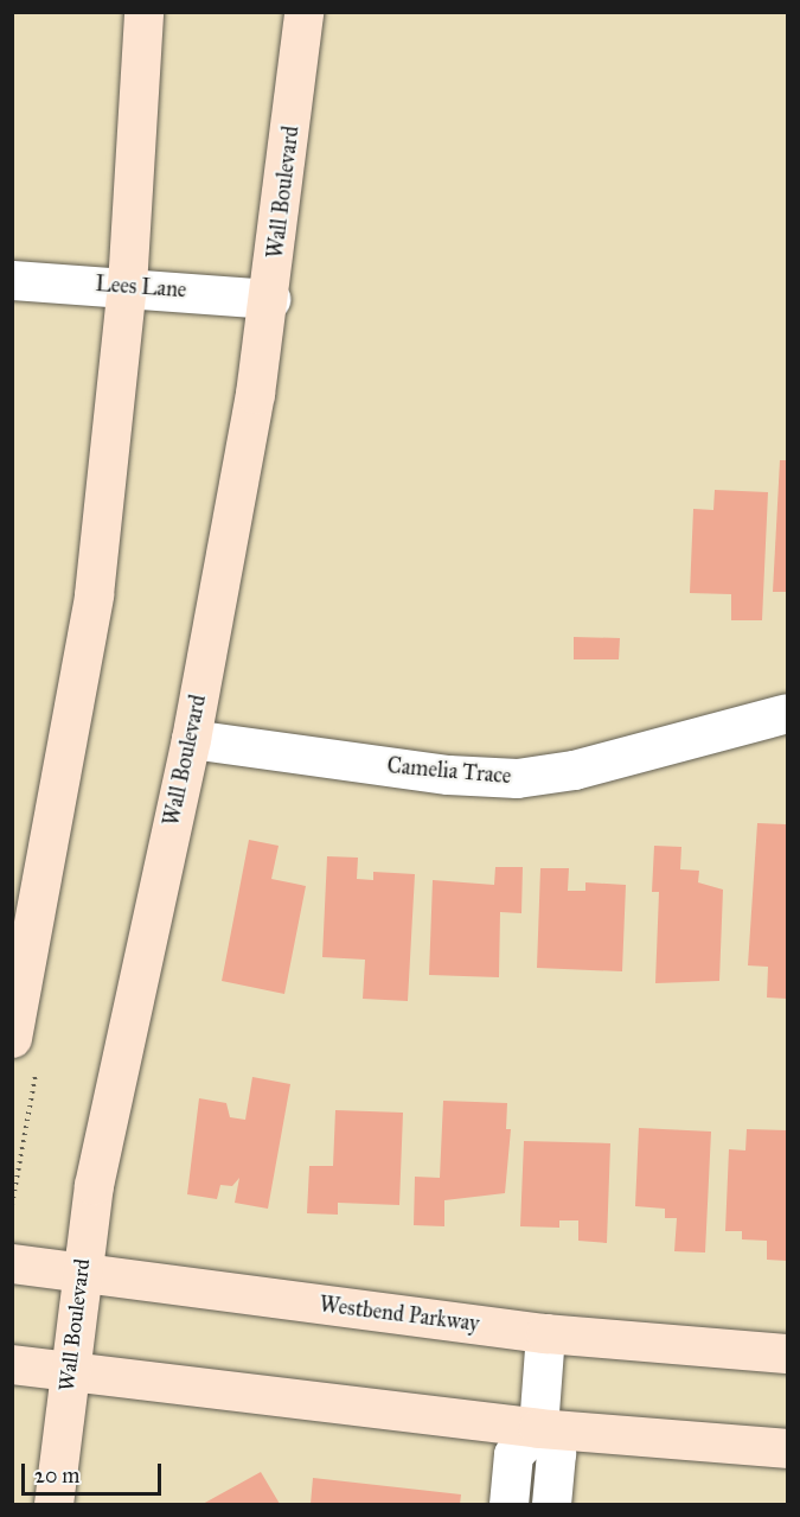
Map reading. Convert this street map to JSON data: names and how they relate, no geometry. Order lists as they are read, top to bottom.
{
  "streets": {
    "street": [
      "Wall Boulevard",
      "Lees Lane",
      "Camelia Trace",
      "Westbend Parkway"
    ]
  },
  "crossings": [
    ["Wall Boulevard", "Lees Lane"],
    ["Wall Boulevard", "Camelia Trace"],
    ["Wall Boulevard", "Westbend Parkway"]
  ],
  "scale_bar": "20 m"
}
